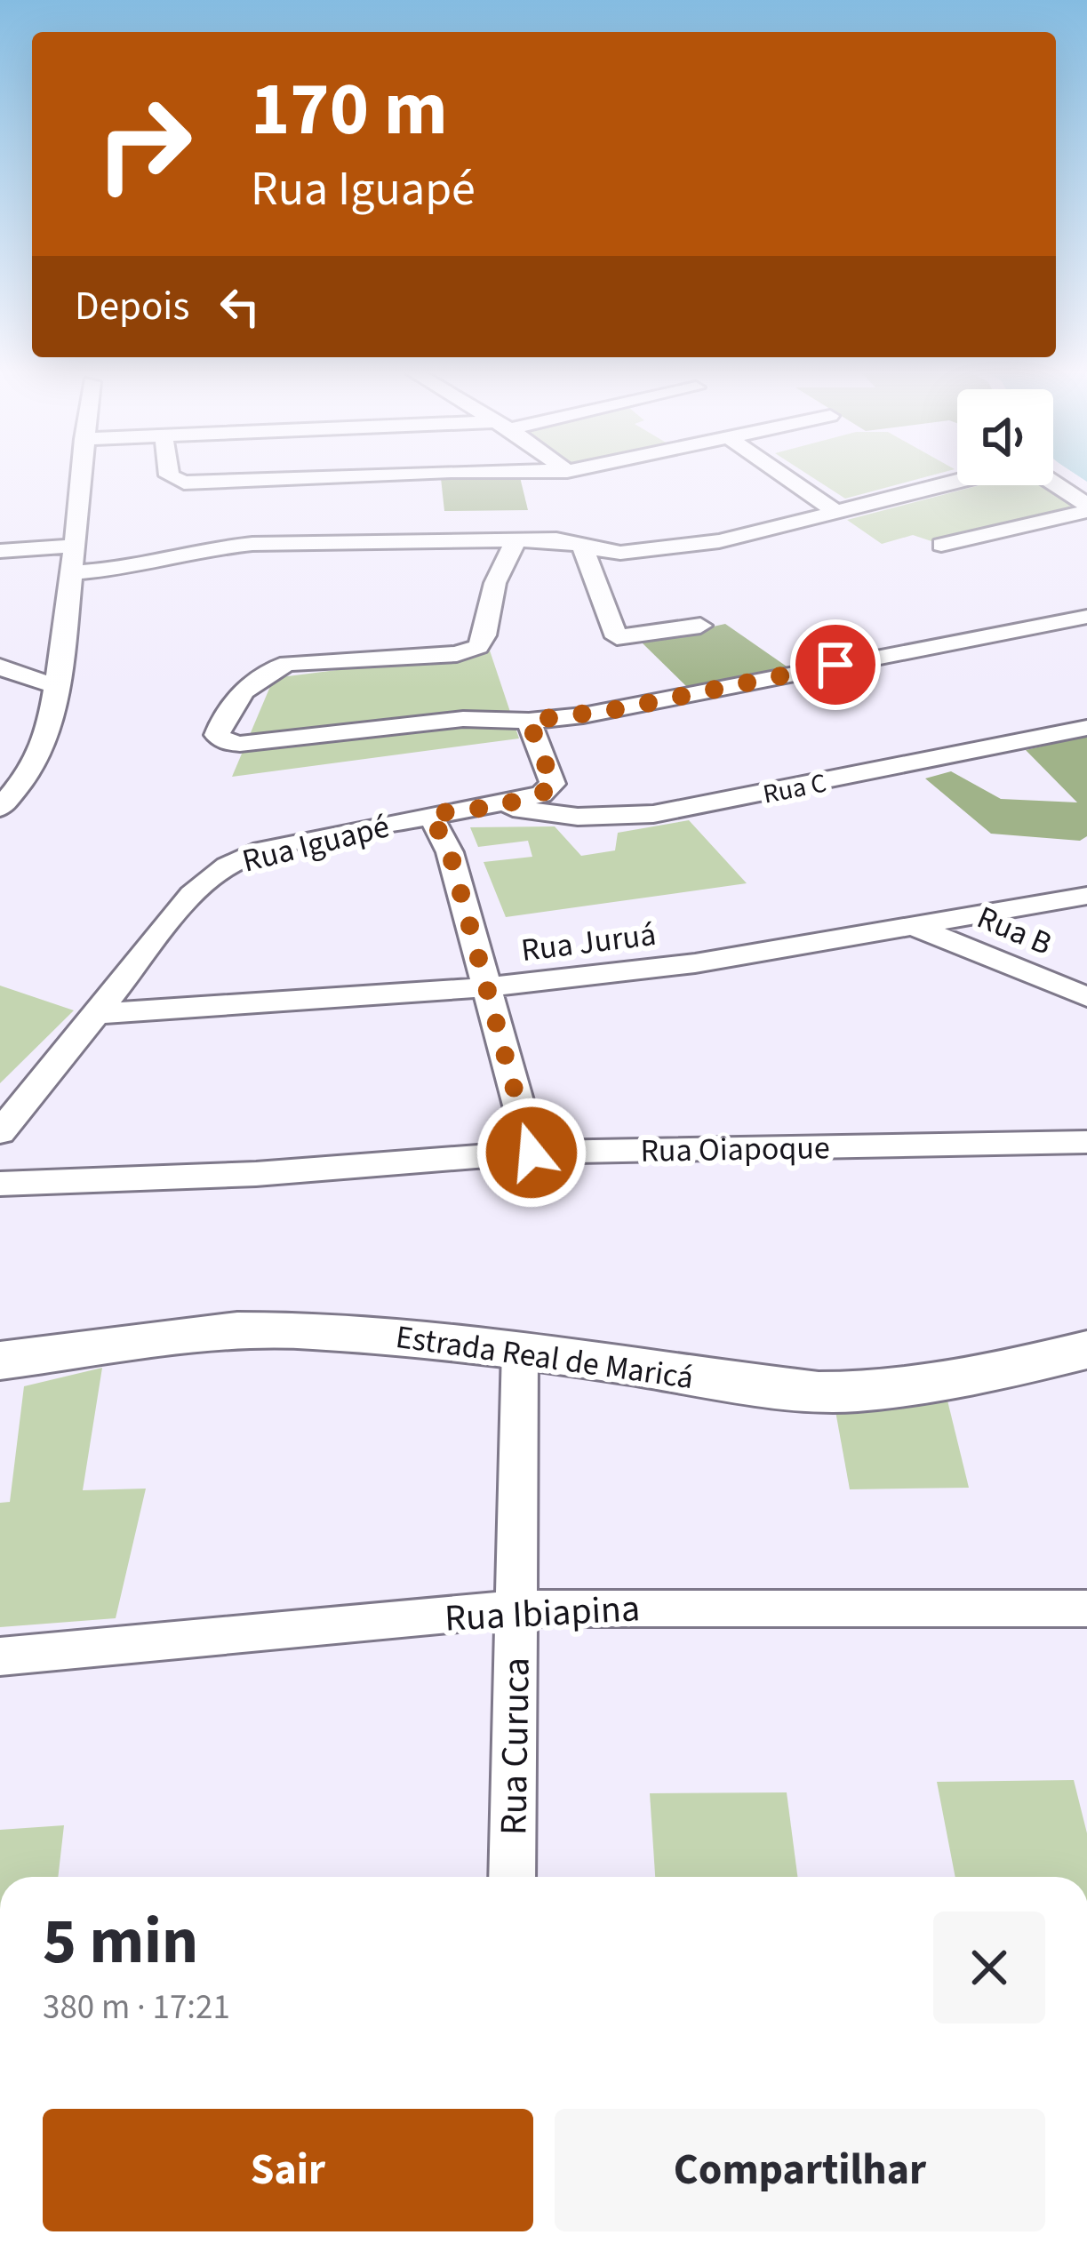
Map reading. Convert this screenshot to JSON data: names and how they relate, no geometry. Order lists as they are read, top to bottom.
{
  "streets": {
    "main road": ["Estrada Real de Maricá"],
    "street": [
      "Rua C",
      "Rua Iguapé",
      "Rua B",
      "Rua Juruá",
      "Rua Oiapoque",
      "Rua Ibiapina",
      "Rua Curuca"
    ]
  },
  "crossings": [
    ["Rua C", "Rua Iguapé"],
    ["Rua Iguapé", "Rua Juruá"],
    ["Rua B", "Rua Juruá"],
    ["Estrada Real de Maricá", "Rua Curuca"],
    ["Rua Ibiapina", "Rua Curuca"]
  ],
  "page": {
    "turn": ["170 m", "Rua Iguapé"],
    "then": "Depois",
    "heading": ["5 min", "380 m · 17:21"],
    "buttons": ["Sair", "Compartilhar"]
  }
}
